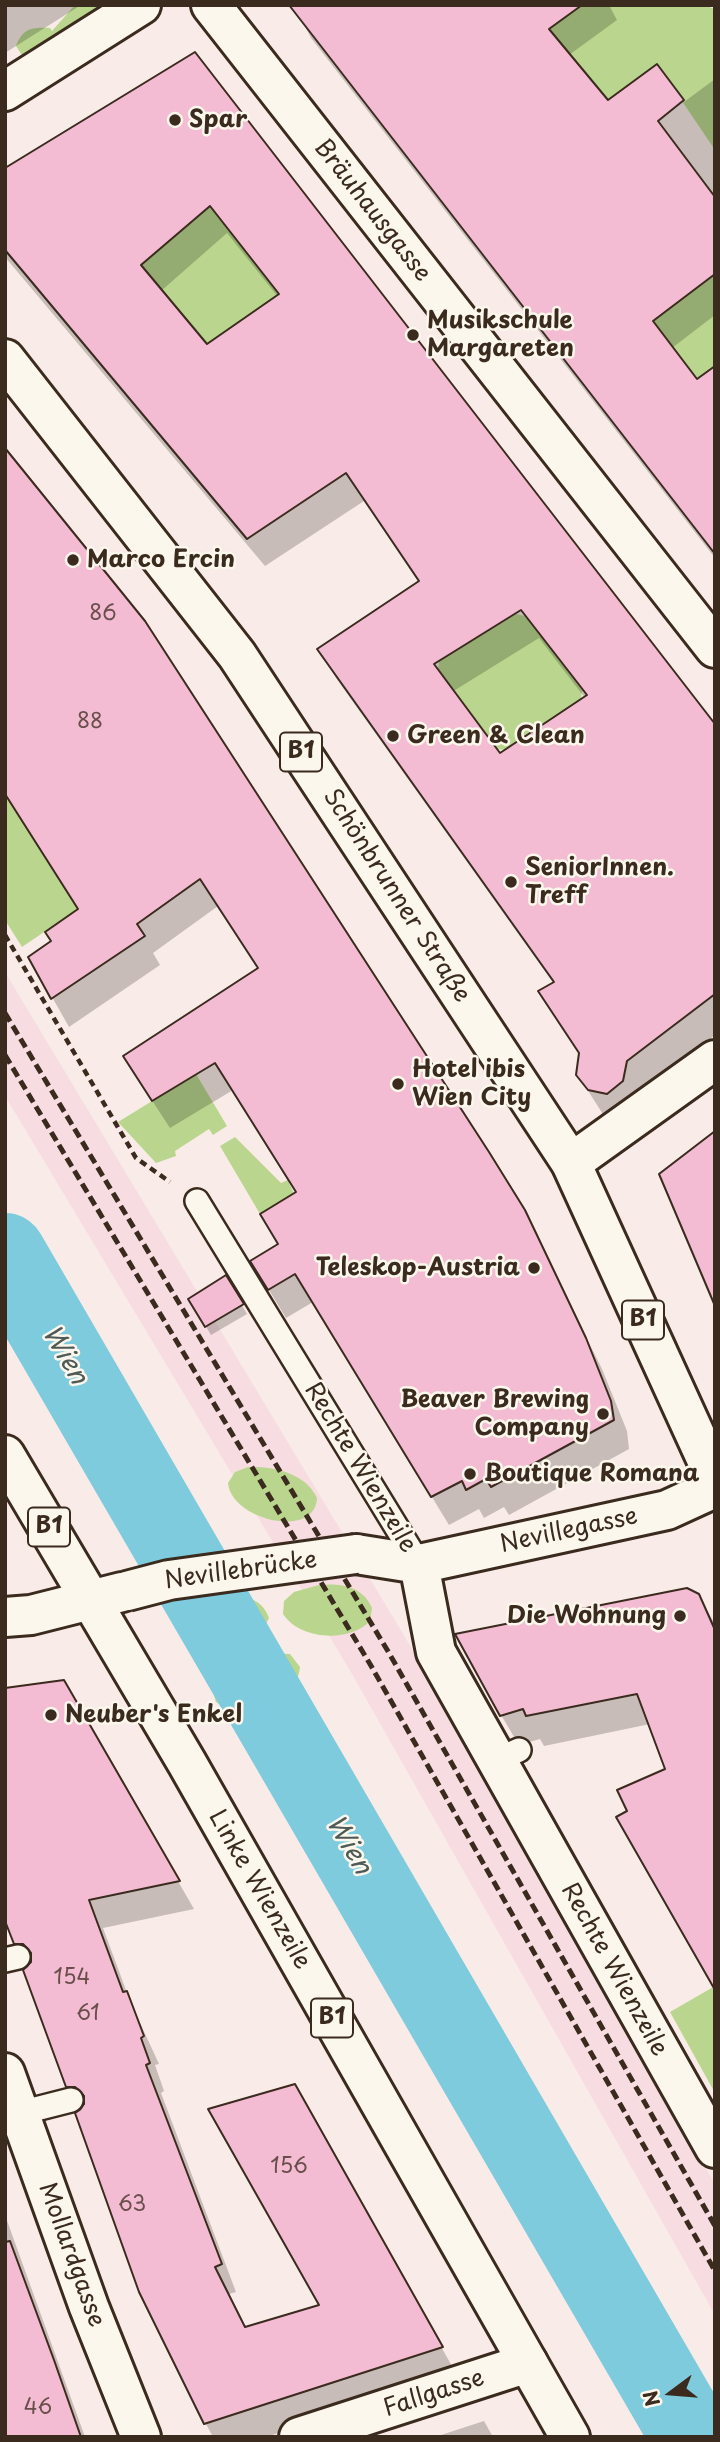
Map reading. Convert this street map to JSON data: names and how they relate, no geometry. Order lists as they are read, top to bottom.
{
  "streets": {
    "street": [
      "Bräuhausgasse",
      "B1",
      "Schönbrunner Straße",
      "Rechte Wienzeile",
      "Nevillegasse",
      "Nevillebrücke",
      "Linke Wienzeile",
      "Mollardgasse",
      "Fallgasse"
    ]
  },
  "crossings": [
    ["Rechte Wienzeile", "Nevillegasse"],
    ["Rechte Wienzeile", "Nevillebrücke"],
    ["Nevillegasse", "Nevillebrücke"],
    ["Nevillebrücke", "Linke Wienzeile"],
    ["Linke Wienzeile", "Fallgasse"]
  ],
  "water": ["Wien"],
  "places": [
    "Spar",
    "Musikschule Margareten",
    "Marco Ercin",
    "Green & Clean",
    "SeniorInnen. Treff",
    "Hotel ibis Wien City",
    "Teleskop-Austria",
    "Beaver Brewing Company",
    "Boutique Romana",
    "Die Wohnung",
    "Neuber's Enkel"
  ],
  "house_numbers": [
    "86",
    "88",
    "154",
    "61",
    "156",
    "63",
    "46"
  ],
  "north": "left"
}
